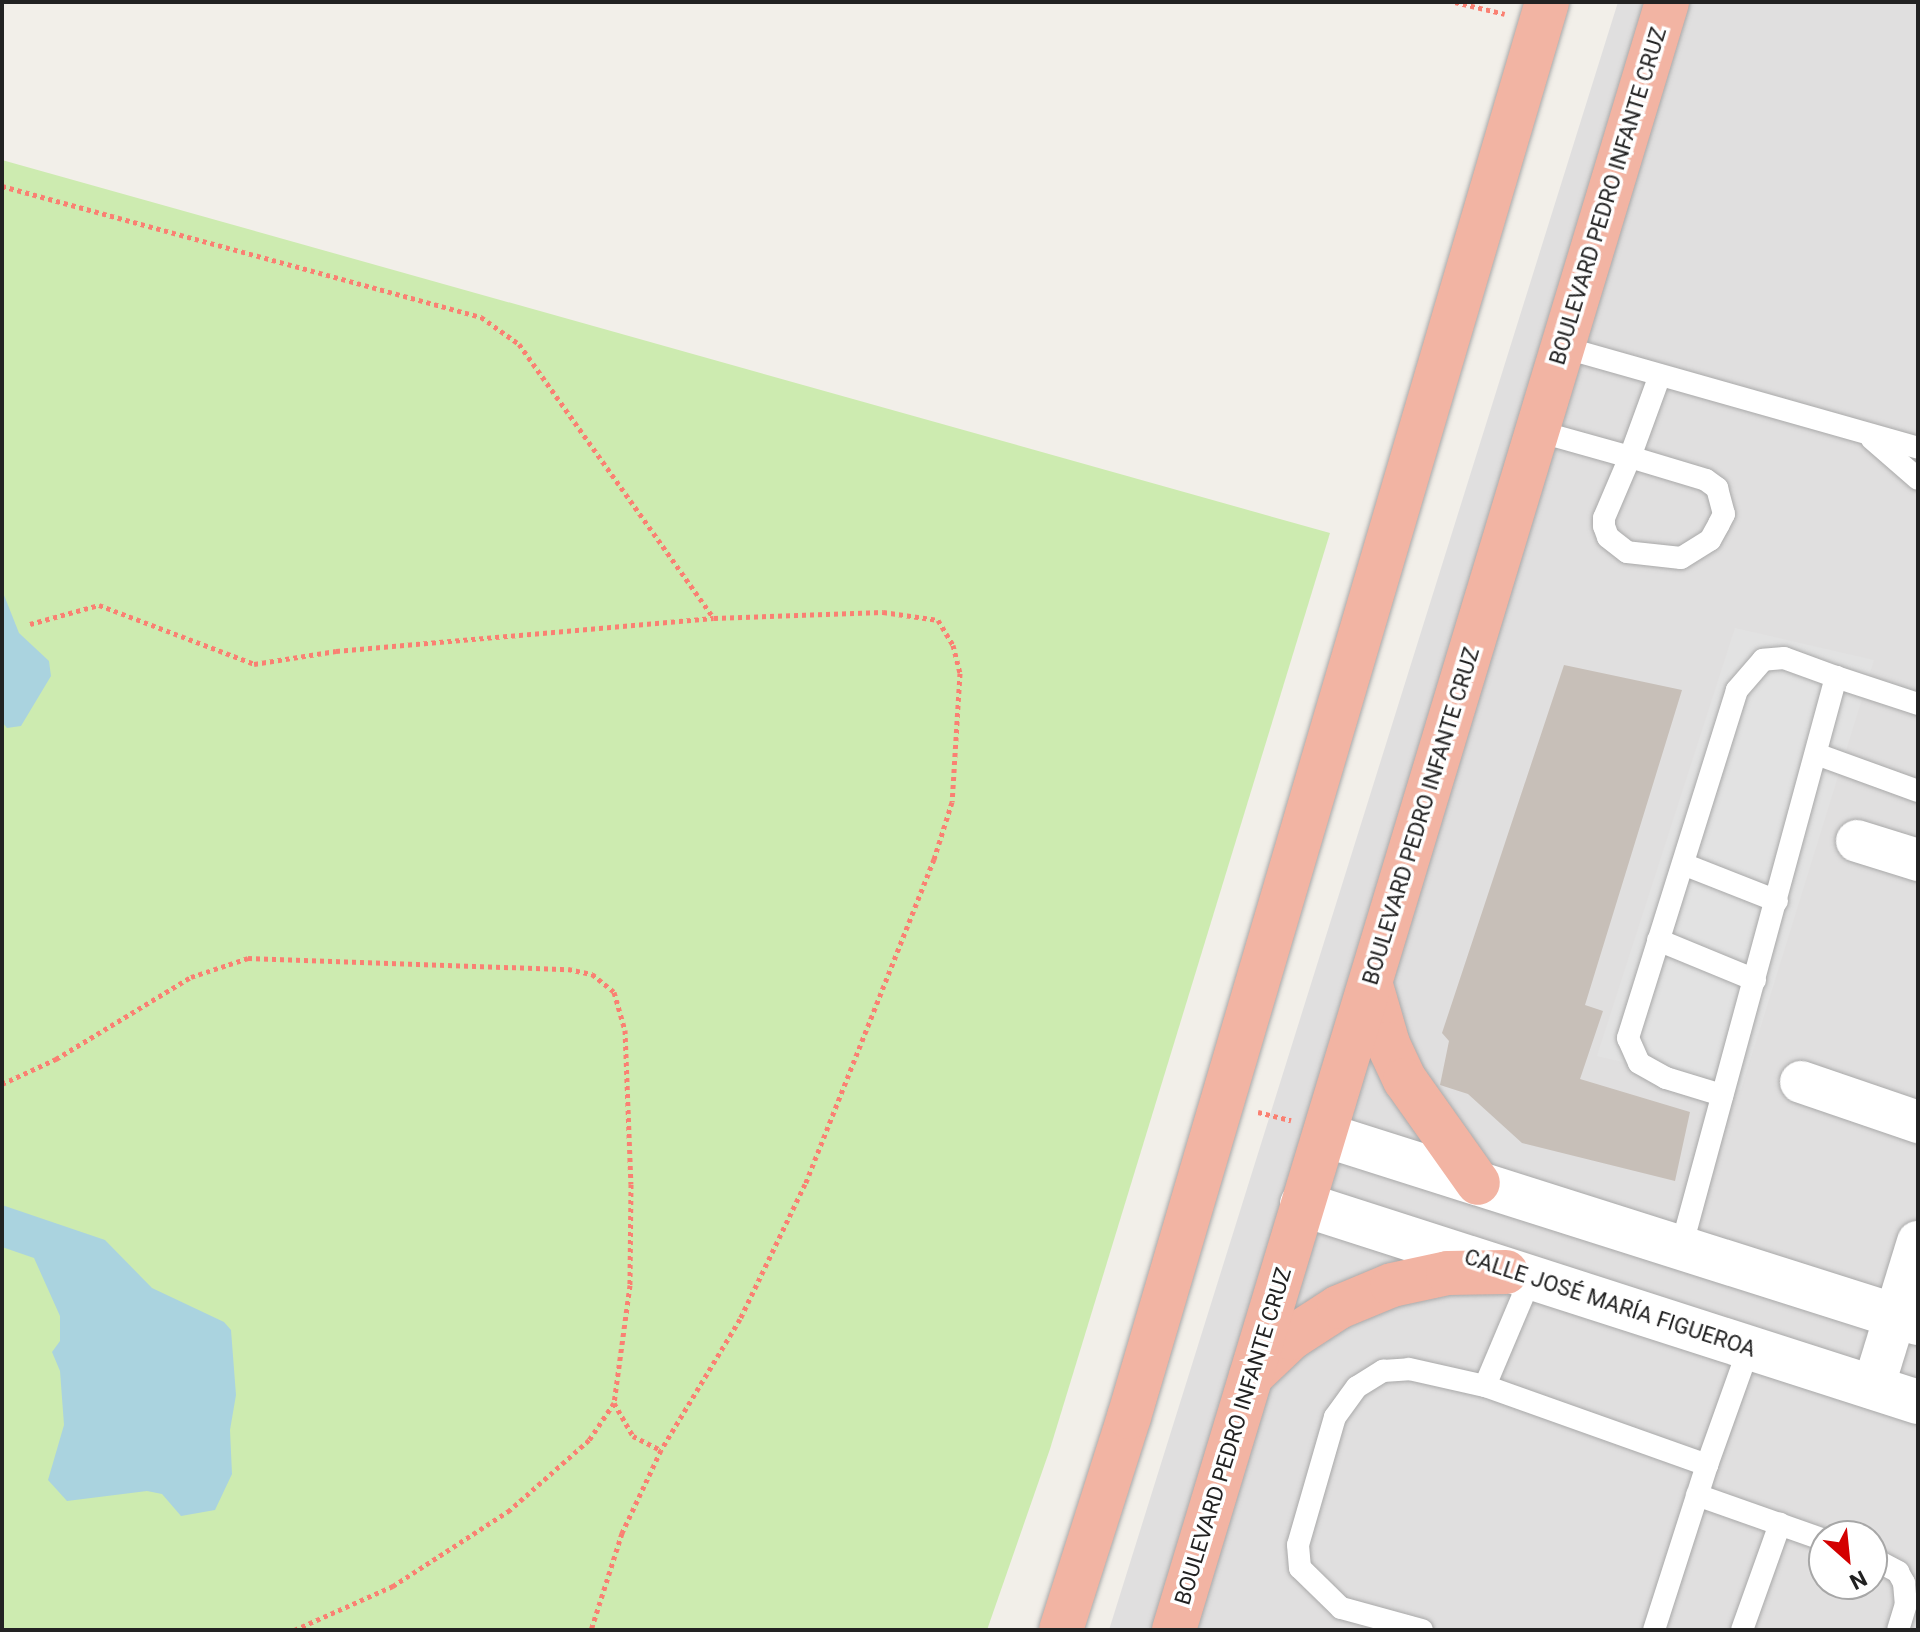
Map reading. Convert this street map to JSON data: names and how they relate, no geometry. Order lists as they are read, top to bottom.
{
  "streets": {
    "highway": ["BOULEVARD PEDRO INFANTE CRUZ"],
    "street": ["CALLE JOSÉ MARÍA FIGUEROA"]
  },
  "crossings": [
    ["BOULEVARD PEDRO INFANTE CRUZ", "CALLE JOSÉ MARÍA FIGUEROA"]
  ],
  "north": "bottom right"
}
